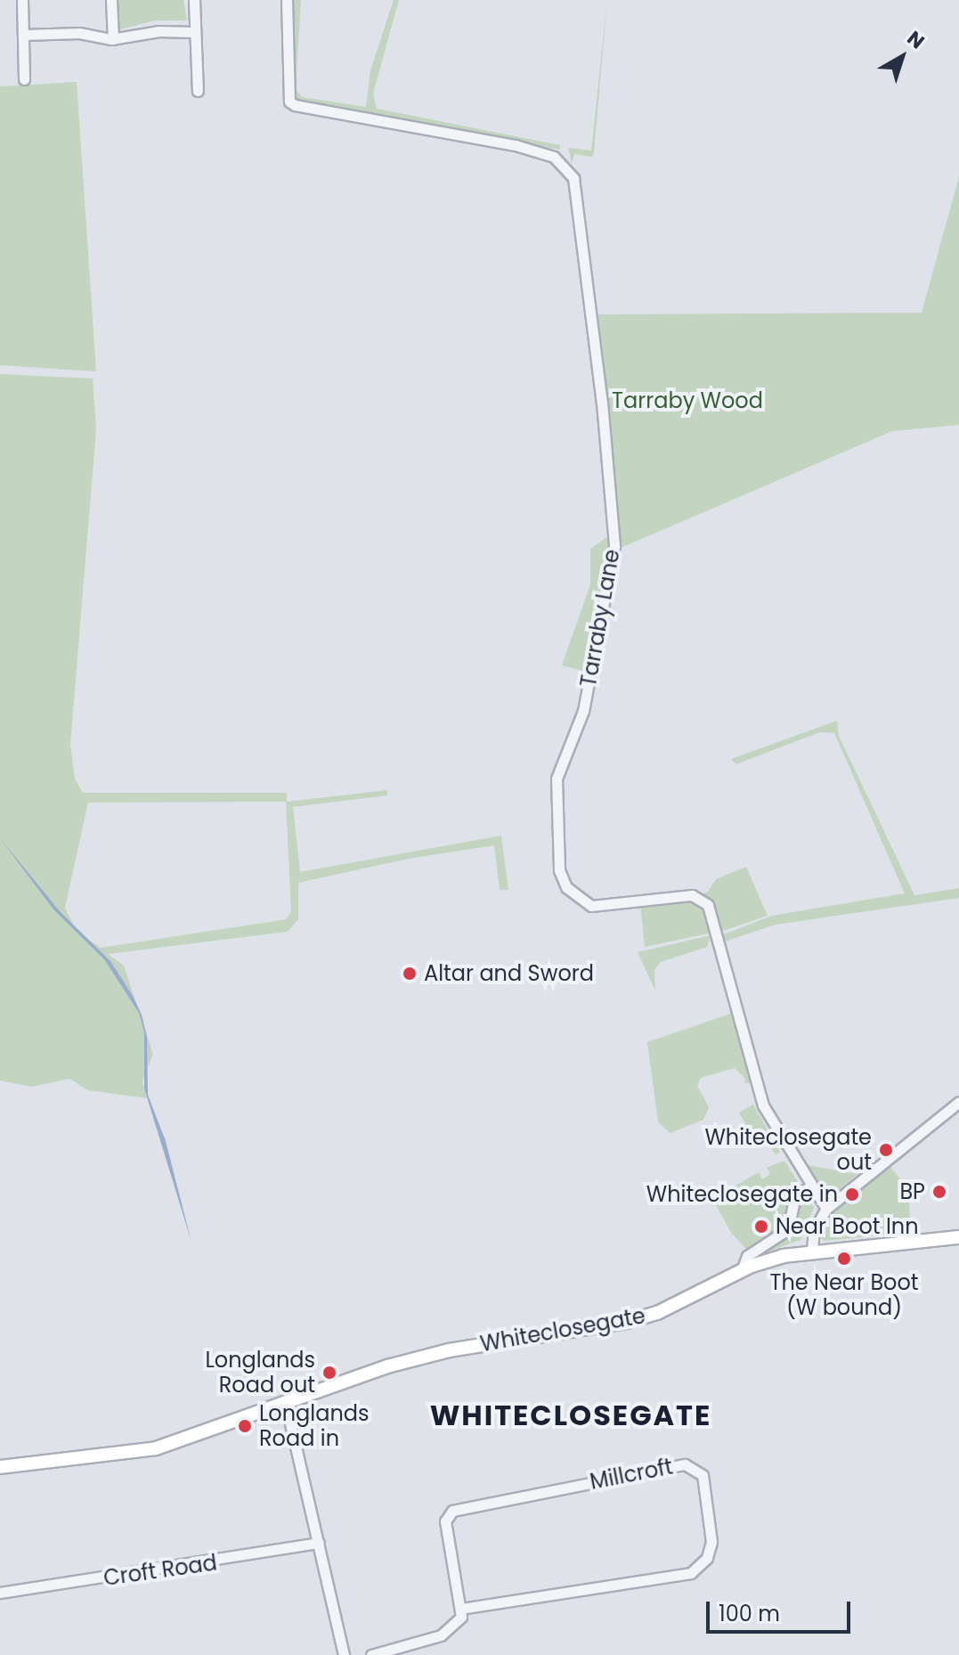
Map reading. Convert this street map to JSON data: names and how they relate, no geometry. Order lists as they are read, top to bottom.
{
  "streets": {
    "main road": ["Whiteclosegate"],
    "street": ["Tarraby Lane", "Millcroft", "Croft Road"]
  },
  "districts": ["WHITECLOSEGATE"],
  "parks": ["Tarraby Wood"],
  "places": [
    "Altar and Sword",
    "Whiteclosegate out",
    "BP",
    "Whiteclosegate in",
    "Near Boot Inn",
    "The Near Boot (W bound)",
    "Longlands Road out",
    "Longlands Road in"
  ],
  "scale_bar": "100 m",
  "north": "top right"
}
